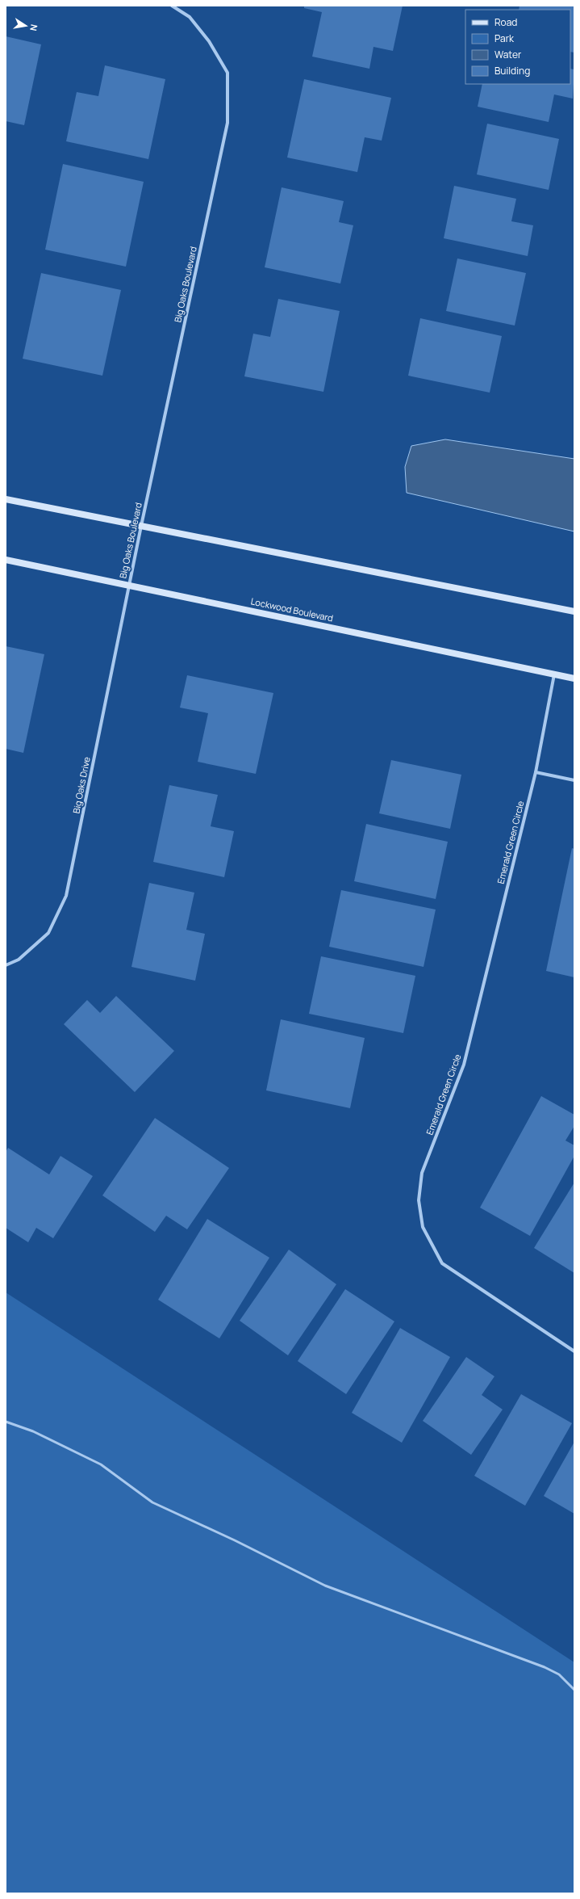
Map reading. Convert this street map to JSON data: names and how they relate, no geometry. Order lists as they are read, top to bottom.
{
  "streets": {
    "main road": ["Lockwood Boulevard"],
    "street": ["Big Oaks Boulevard", "Big Oaks Drive", "Emerald Green Circle"]
  },
  "crossings": [
    ["Big Oaks Boulevard", "Lockwood Boulevard"],
    ["Big Oaks Boulevard", "Big Oaks Drive"],
    ["Lockwood Boulevard", "Big Oaks Drive"],
    ["Lockwood Boulevard", "Emerald Green Circle"]
  ],
  "legend": [
    "Road",
    "Park",
    "Water",
    "Building"
  ],
  "north": "right"
}
